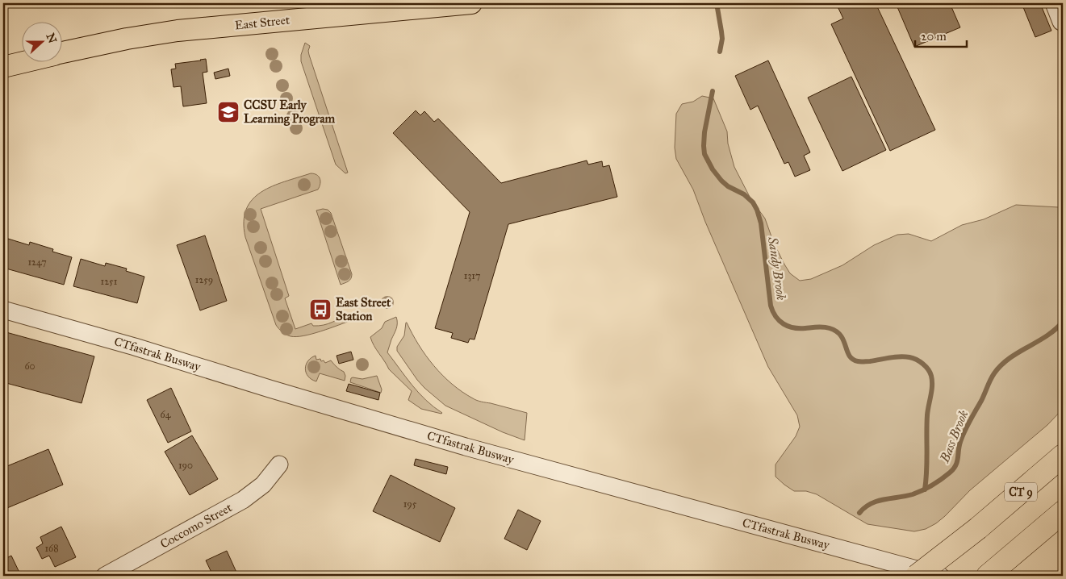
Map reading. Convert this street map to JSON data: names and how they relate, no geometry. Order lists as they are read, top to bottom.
{
  "streets": {
    "highway": ["CT 9"],
    "main road": ["East Street"],
    "street": ["CTfastrak Busway", "Coccomo Street"]
  },
  "water": ["Sandy Brook", "Bass Brook"],
  "places": {
    "school or university": ["CCSU Early Learning Program"],
    "bus stop": ["East Street Station"]
  },
  "house_numbers": [
    "1247",
    "1317",
    "1259",
    "1251",
    "60",
    "64",
    "190",
    "195",
    "168"
  ],
  "scale_bar": "20 m",
  "north": "right"
}
